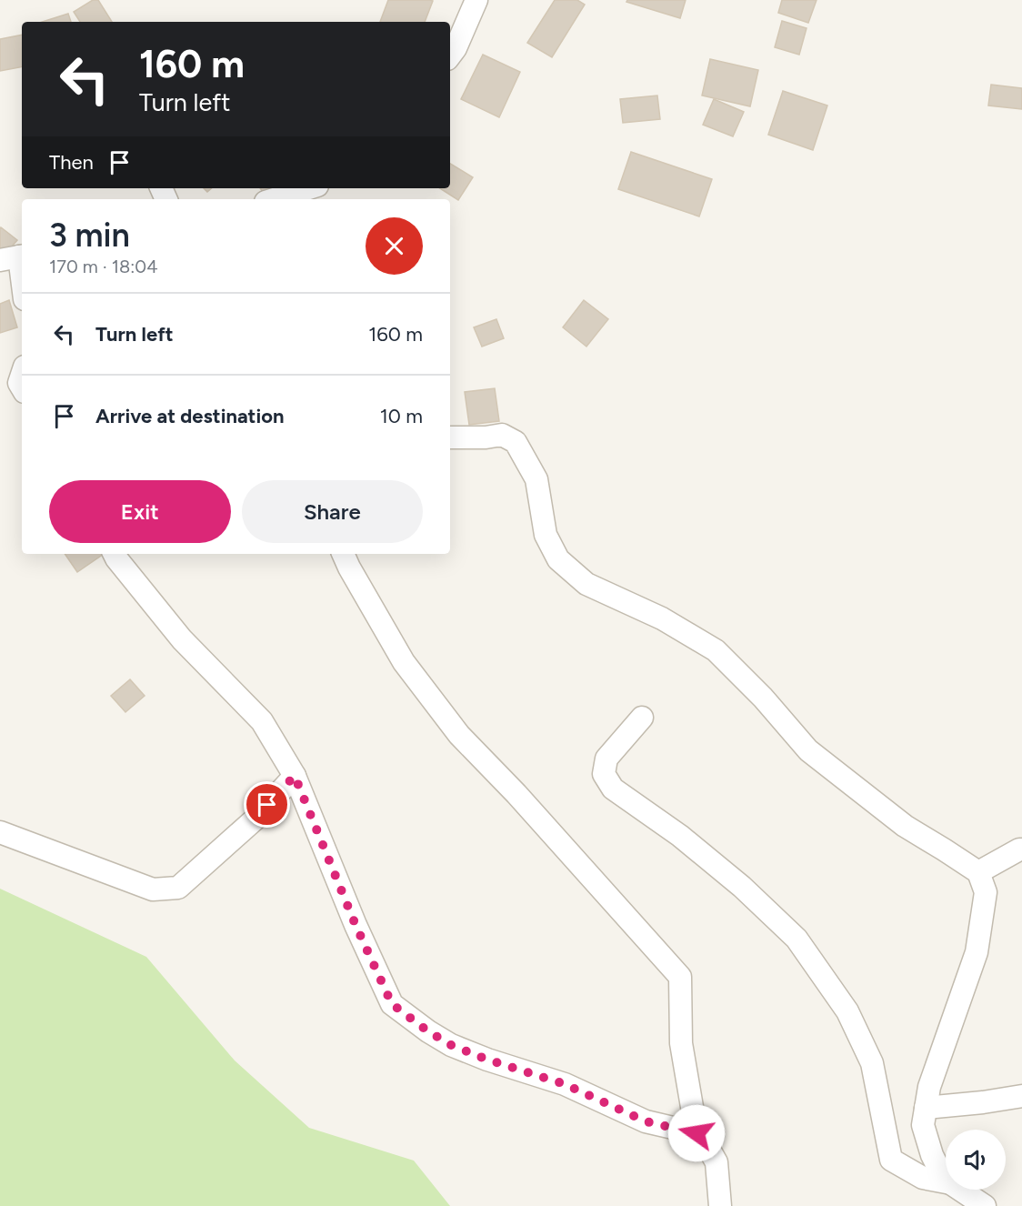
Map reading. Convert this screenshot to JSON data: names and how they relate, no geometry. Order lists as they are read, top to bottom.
{
  "page": {
    "turn": ["160 m", "Turn left"],
    "then": "Then",
    "heading": ["3 min", "170 m · 18:04"],
    "list": [
      {
        "name": "Turn left",
        "value": "160 m"
      },
      {
        "name": "Arrive at destination",
        "value": "10 m"
      }
    ],
    "buttons": ["Exit", "Share"]
  }
}
